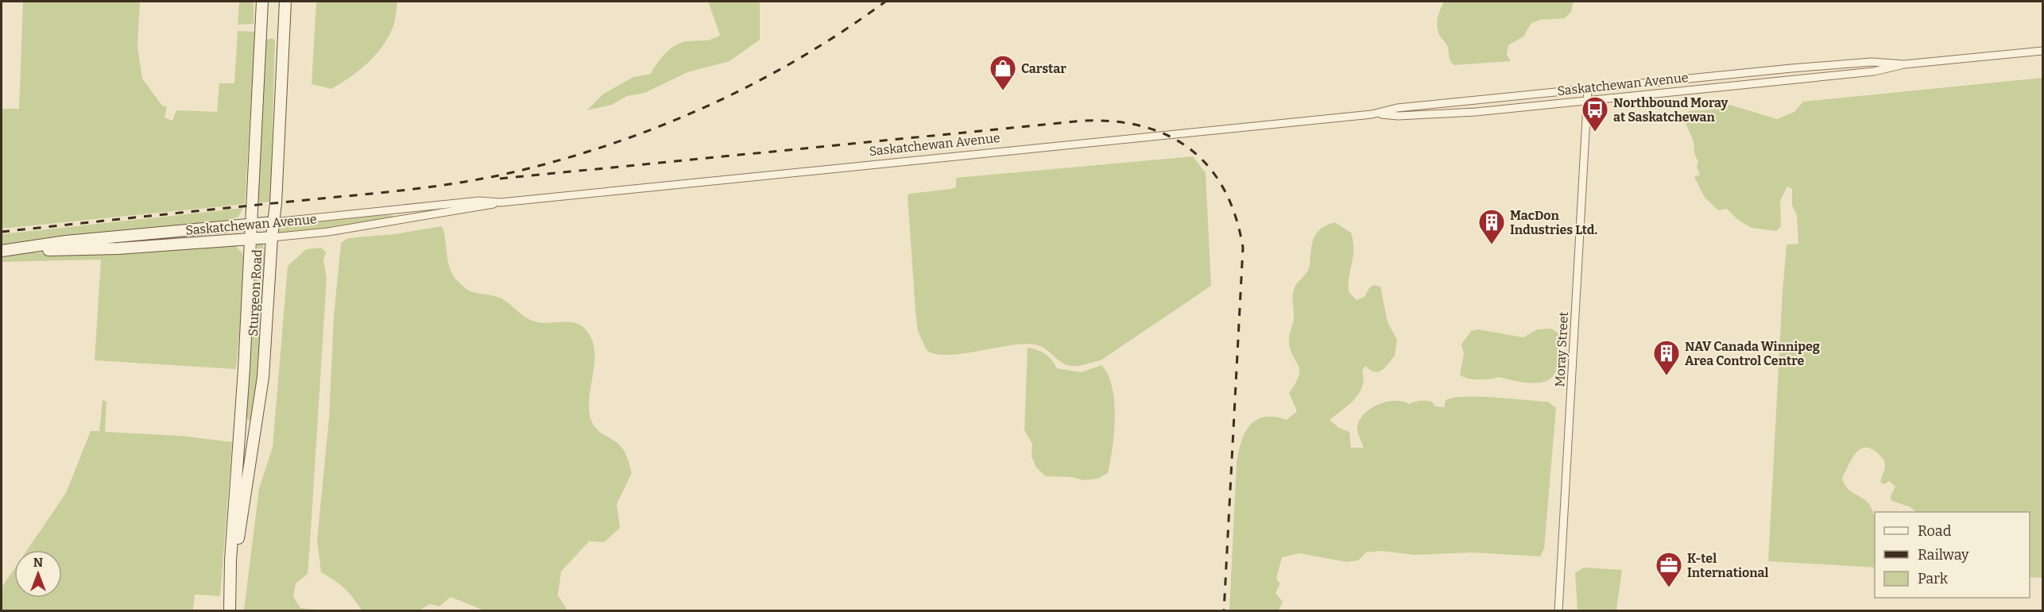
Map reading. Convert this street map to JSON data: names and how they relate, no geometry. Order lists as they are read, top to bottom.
{
  "streets": {
    "main road": ["Saskatchewan Avenue", "Sturgeon Road"],
    "street": ["Moray Street"]
  },
  "crossings": [
    ["Saskatchewan Avenue", "Sturgeon Road"],
    ["Saskatchewan Avenue", "Moray Street"]
  ],
  "places": {
    "shop": ["Carstar"],
    "bus stop": ["Northbound Moray at Saskatchewan"],
    "building": ["MacDon Industries Ltd.", "NAV Canada Winnipeg Area Control Centre"],
    "office": ["K-tel International"]
  },
  "legend": ["Road", "Railway", "Park"],
  "north": "top"
}
